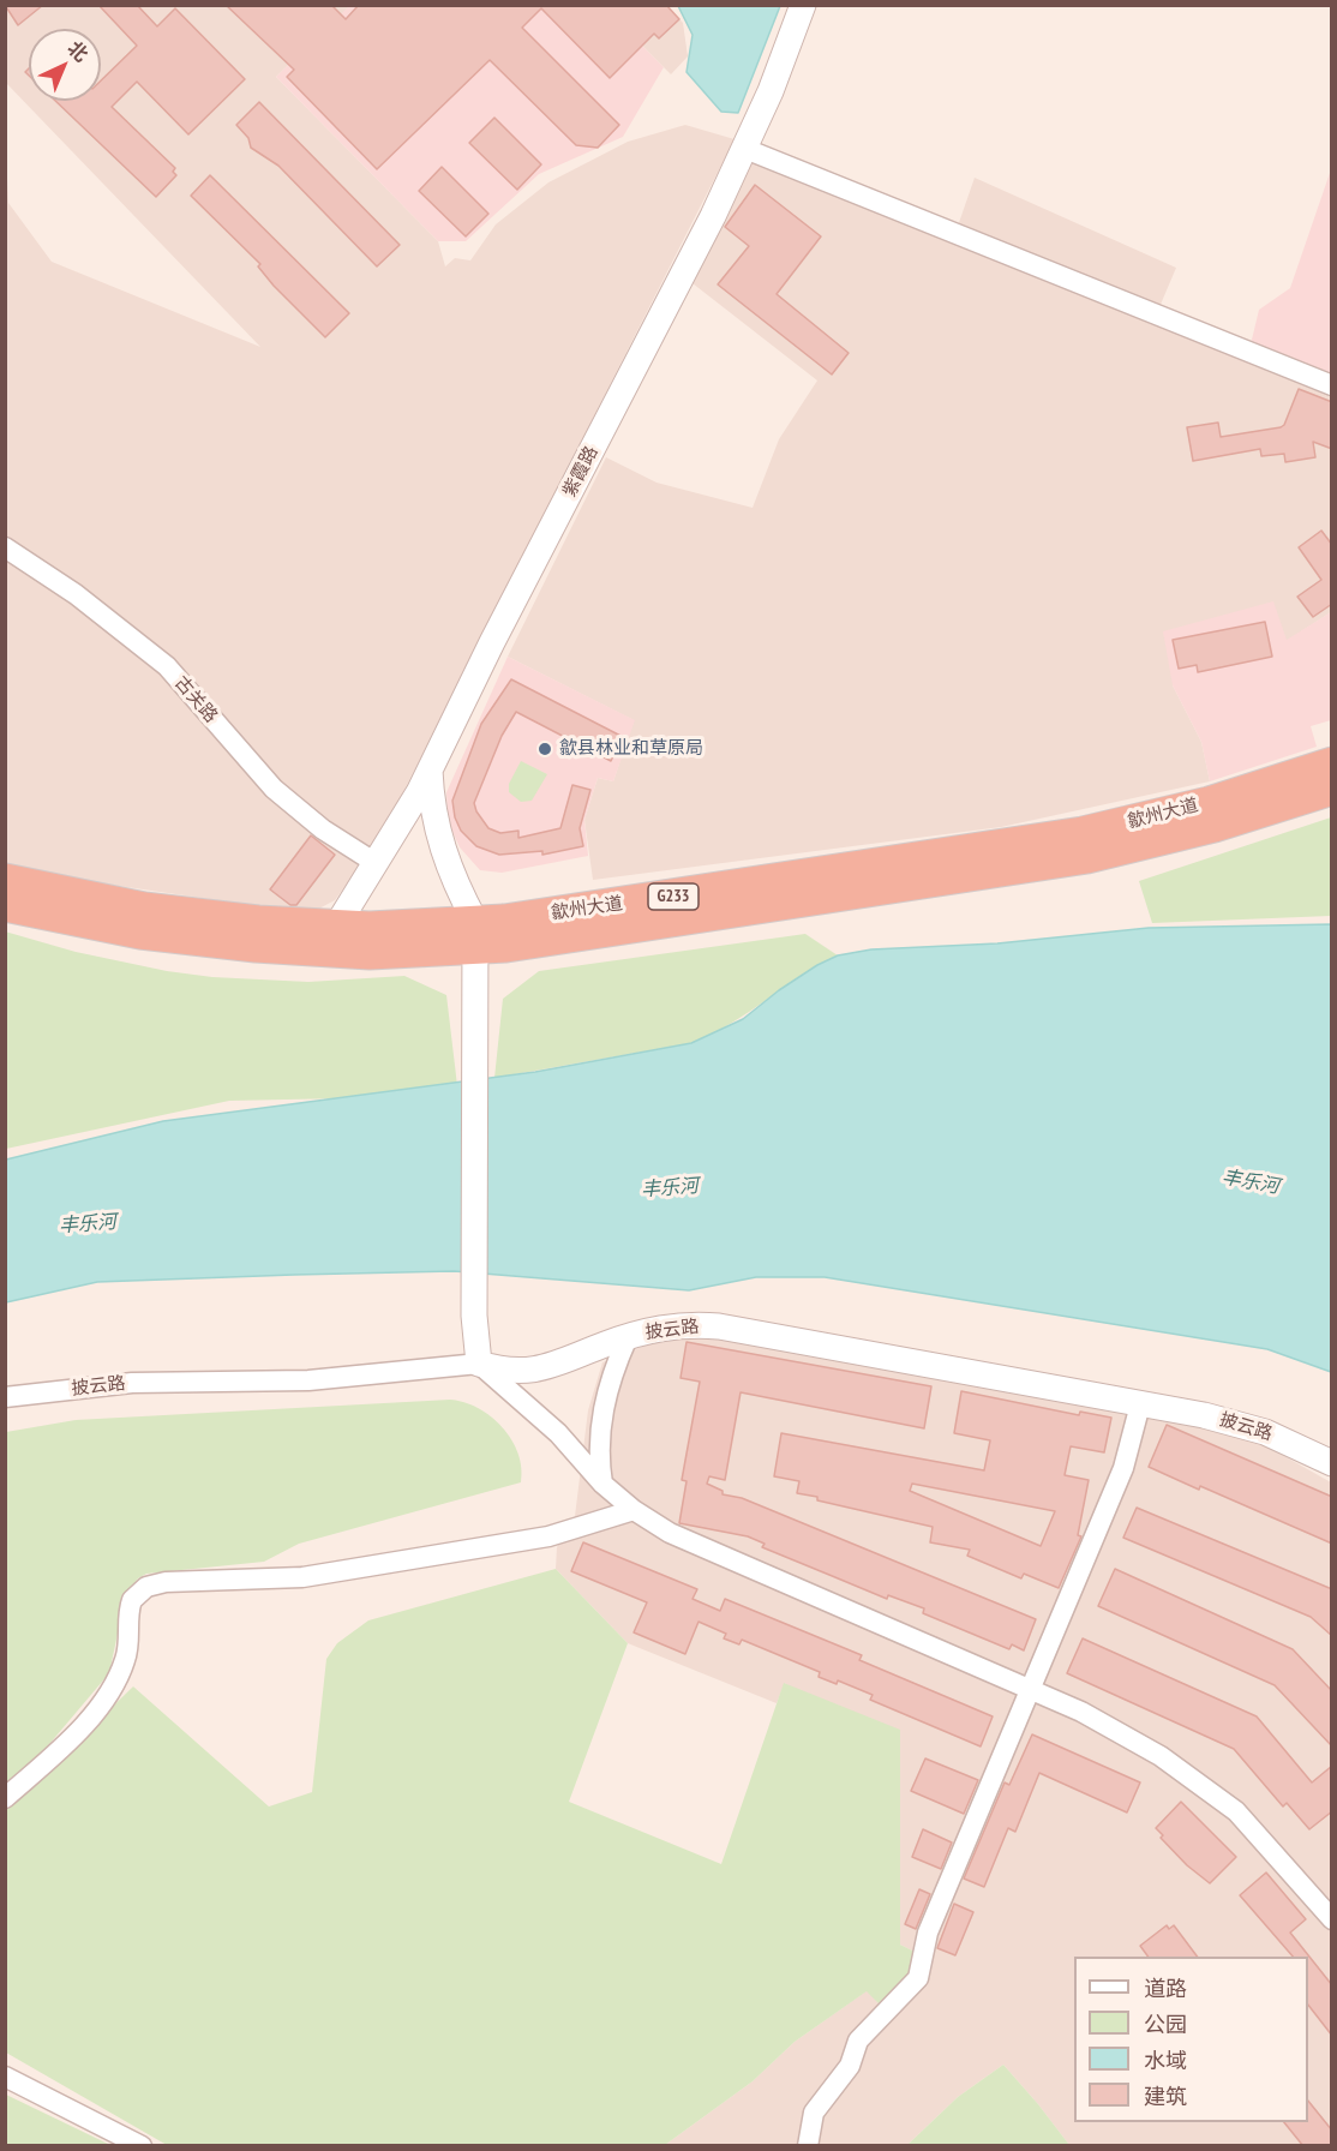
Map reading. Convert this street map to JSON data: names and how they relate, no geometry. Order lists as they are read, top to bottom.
{
  "streets": {
    "highway": ["歙州大道", "G233"],
    "street": ["紫霞路", "古关路", "披云路"]
  },
  "crossings": [
    ["紫霞路", "古关路"],
    ["紫霞路", "歙州大道"]
  ],
  "water": ["丰乐河"],
  "places": ["歙县林业和草原局"],
  "legend": [
    "道路",
    "公园",
    "水域",
    "建筑"
  ],
  "north": "top right"
}
